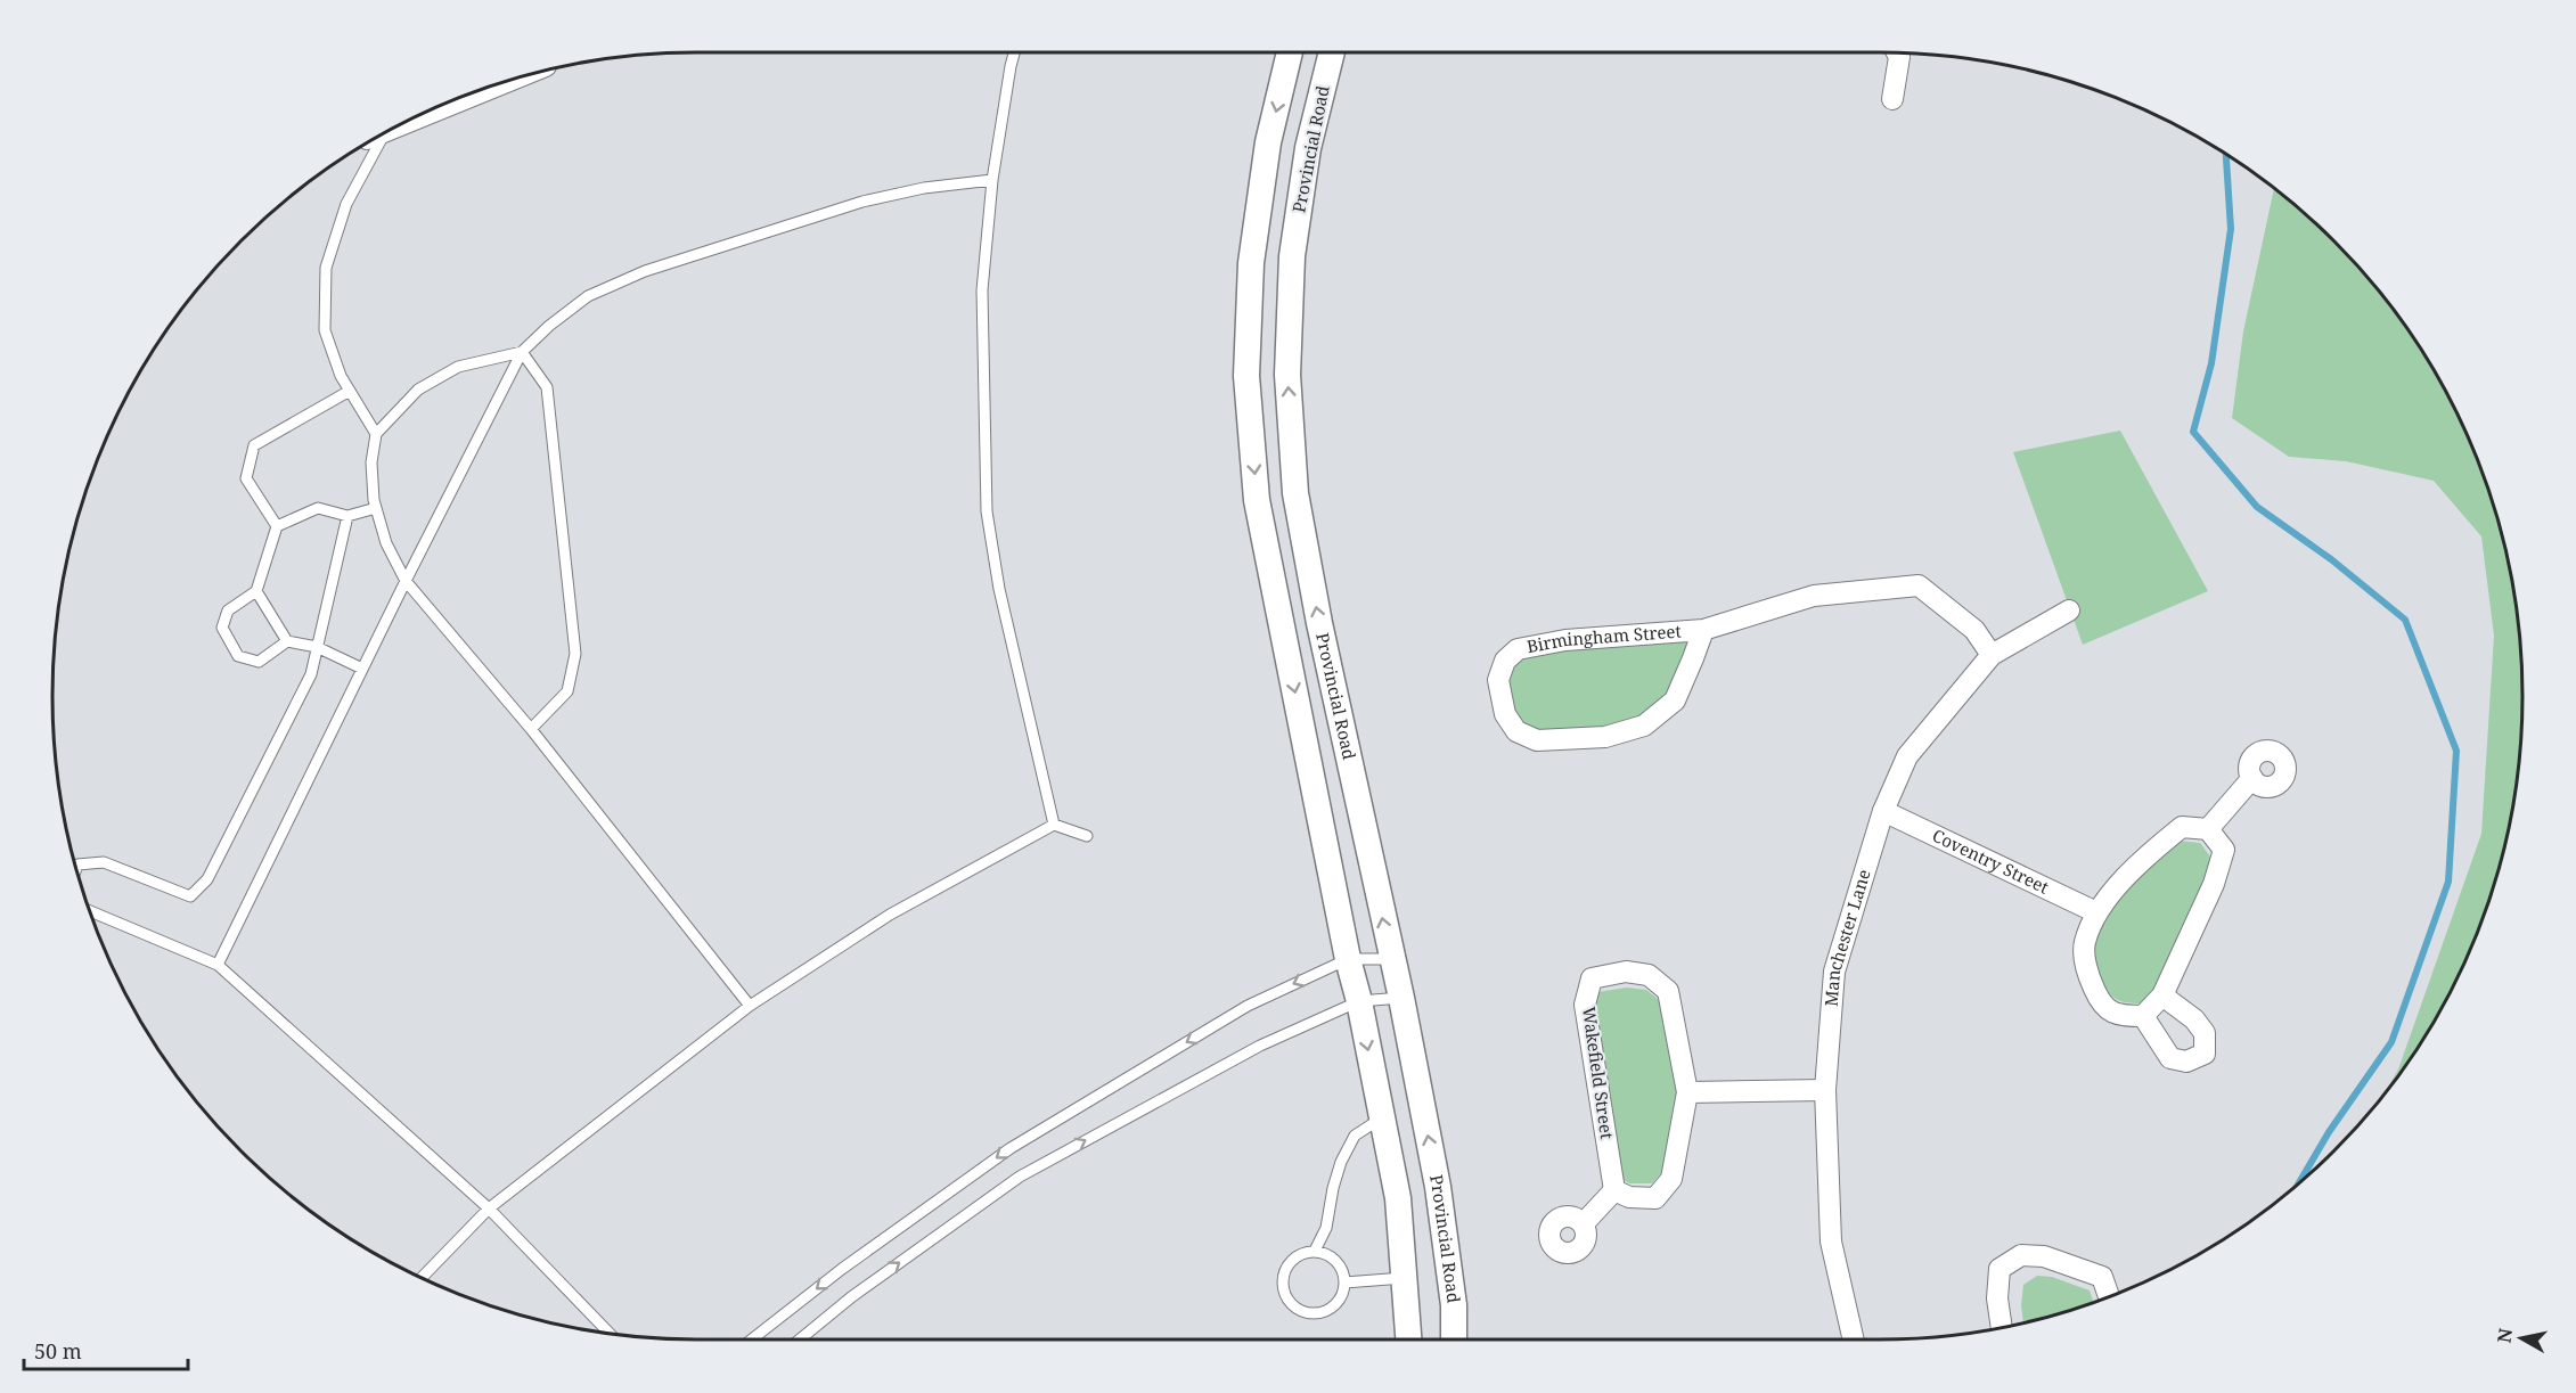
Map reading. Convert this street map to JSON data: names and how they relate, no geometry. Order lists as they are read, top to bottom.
{
  "streets": {
    "street": [
      "Provincial Road",
      "Birmingham Street",
      "Coventry Street",
      "Manchester Lane",
      "Wakefield Street"
    ]
  },
  "crossings": [
    ["Birmingham Street", "Manchester Lane"],
    ["Coventry Street", "Manchester Lane"]
  ],
  "scale_bar": "50 m",
  "north": "left"
}
